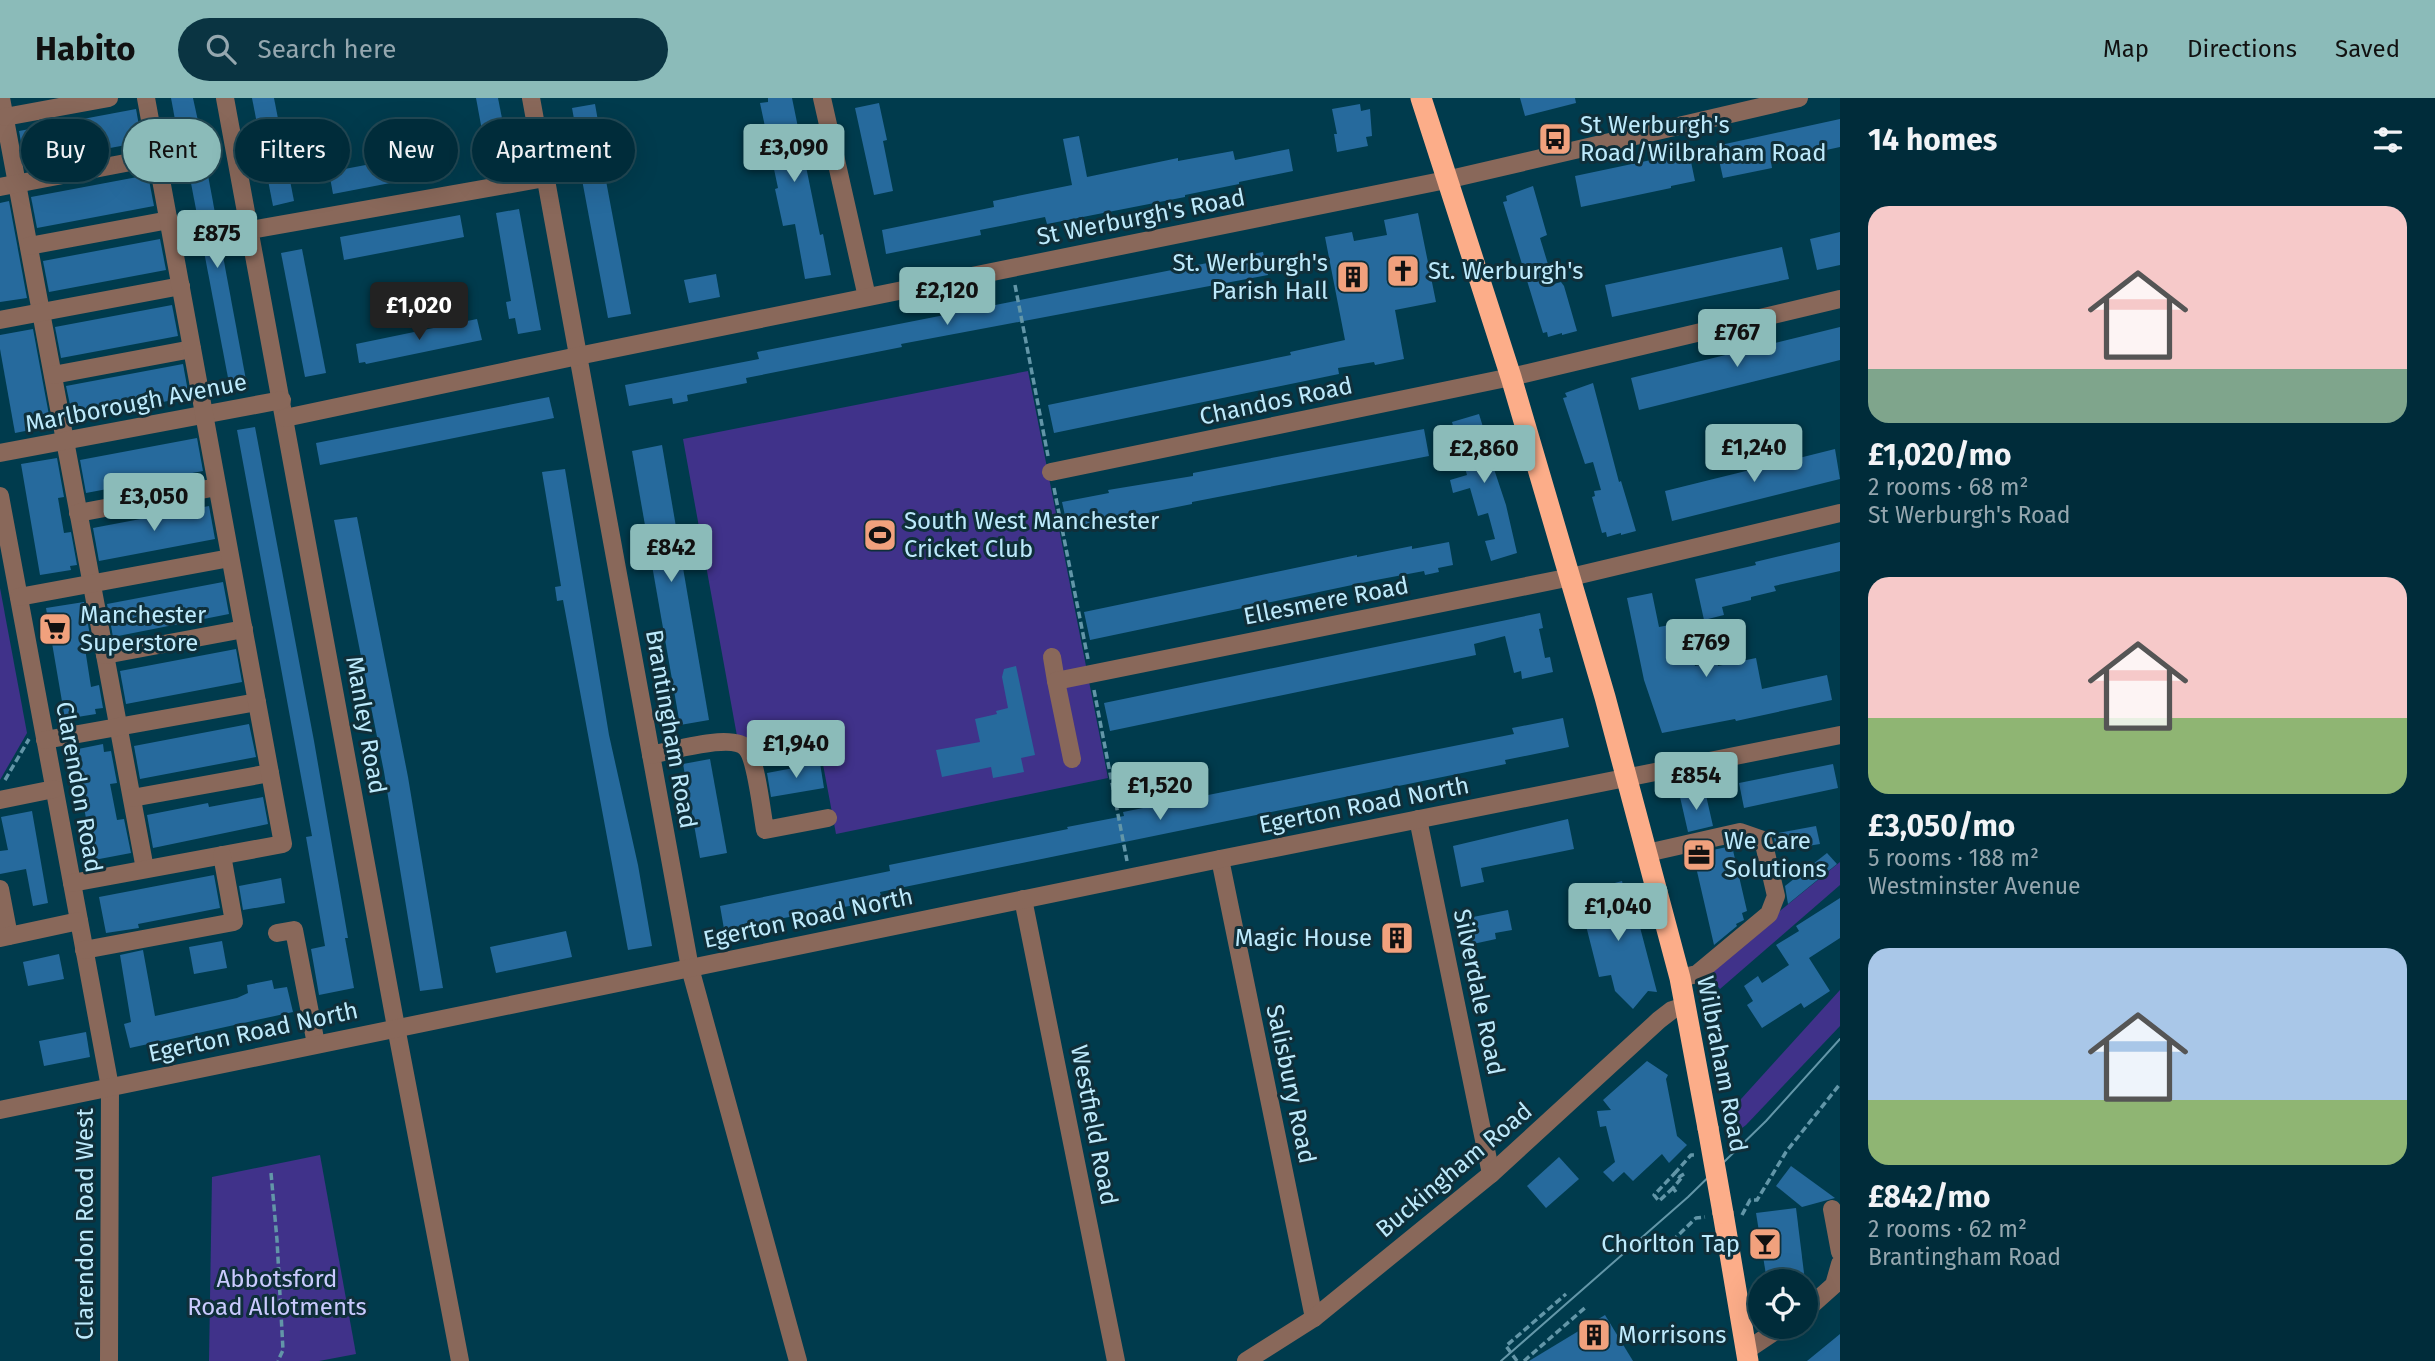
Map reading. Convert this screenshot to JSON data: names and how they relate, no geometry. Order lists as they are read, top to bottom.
{
  "streets": {
    "highway": ["Wilbraham Road"],
    "street": [
      "St Werburgh's Road",
      "Chandos Road",
      "Marlborough Avenue",
      "Ellesmere Road",
      "Manley Road",
      "Brantingham Road",
      "Clarendon Road",
      "Egerton Road North",
      "Silverdale Road",
      "Salisbury Road",
      "Westfield Road",
      "Buckingham Road",
      "Clarendon Road West"
    ]
  },
  "crossings": [
    ["St Werburgh's Road", "Marlborough Avenue"],
    ["St Werburgh's Road", "Manley Road"],
    ["St Werburgh's Road", "Brantingham Road"],
    ["St Werburgh's Road", "Wilbraham Road"],
    ["Chandos Road", "Wilbraham Road"],
    ["Marlborough Avenue", "Manley Road"],
    ["Ellesmere Road", "Wilbraham Road"],
    ["Manley Road", "Egerton Road North"],
    ["Brantingham Road", "Egerton Road North"],
    ["Clarendon Road", "Egerton Road North"],
    ["Clarendon Road", "Clarendon Road West"],
    ["Egerton Road North", "Silverdale Road"],
    ["Egerton Road North", "Wilbraham Road"],
    ["Egerton Road North", "Salisbury Road"],
    ["Egerton Road North", "Westfield Road"],
    ["Egerton Road North", "Clarendon Road West"],
    ["Silverdale Road", "Buckingham Road"],
    ["Wilbraham Road", "Buckingham Road"],
    ["Salisbury Road", "Buckingham Road"]
  ],
  "parks": ["Abbotsford Road Allotments"],
  "places": {
    "bus stop": ["St Werburgh's Road/Wilbraham Road"],
    "church": ["St. Werburgh's"],
    "building": ["St. Werburgh's Parish Hall", "Magic House", "Morrisons"],
    "sports": ["South West Manchester Cricket Club"],
    "supermarket": ["Manchester Superstore"],
    "office": ["We Care Solutions"],
    "bar": ["Chorlton Tap"]
  },
  "page": {
    "header": "Habito",
    "search": "Search here",
    "nav": ["Map", "Directions", "Saved"],
    "heading": "14 homes",
    "chip": [
      "Buy",
      "Rent",
      "Filters",
      "New",
      "Apartment"
    ],
    "price": [
      "£3,090",
      "£875",
      "£2,120",
      "£1,020",
      "£767",
      "£1,240",
      "£2,860",
      "£3,050",
      "£842",
      "£769",
      "£1,940",
      "£854",
      "£1,520",
      "£1,040"
    ],
    "list": [
      {
        "name": "£1,020/mo",
        "note": "2 rooms · 68 m² · St Werburgh's Road"
      },
      {
        "name": "£3,050/mo",
        "note": "5 rooms · 188 m² · Westminster Avenue"
      },
      {
        "name": "£842/mo",
        "note": "2 rooms · 62 m² · Brantingham Road"
      }
    ]
  }
}
